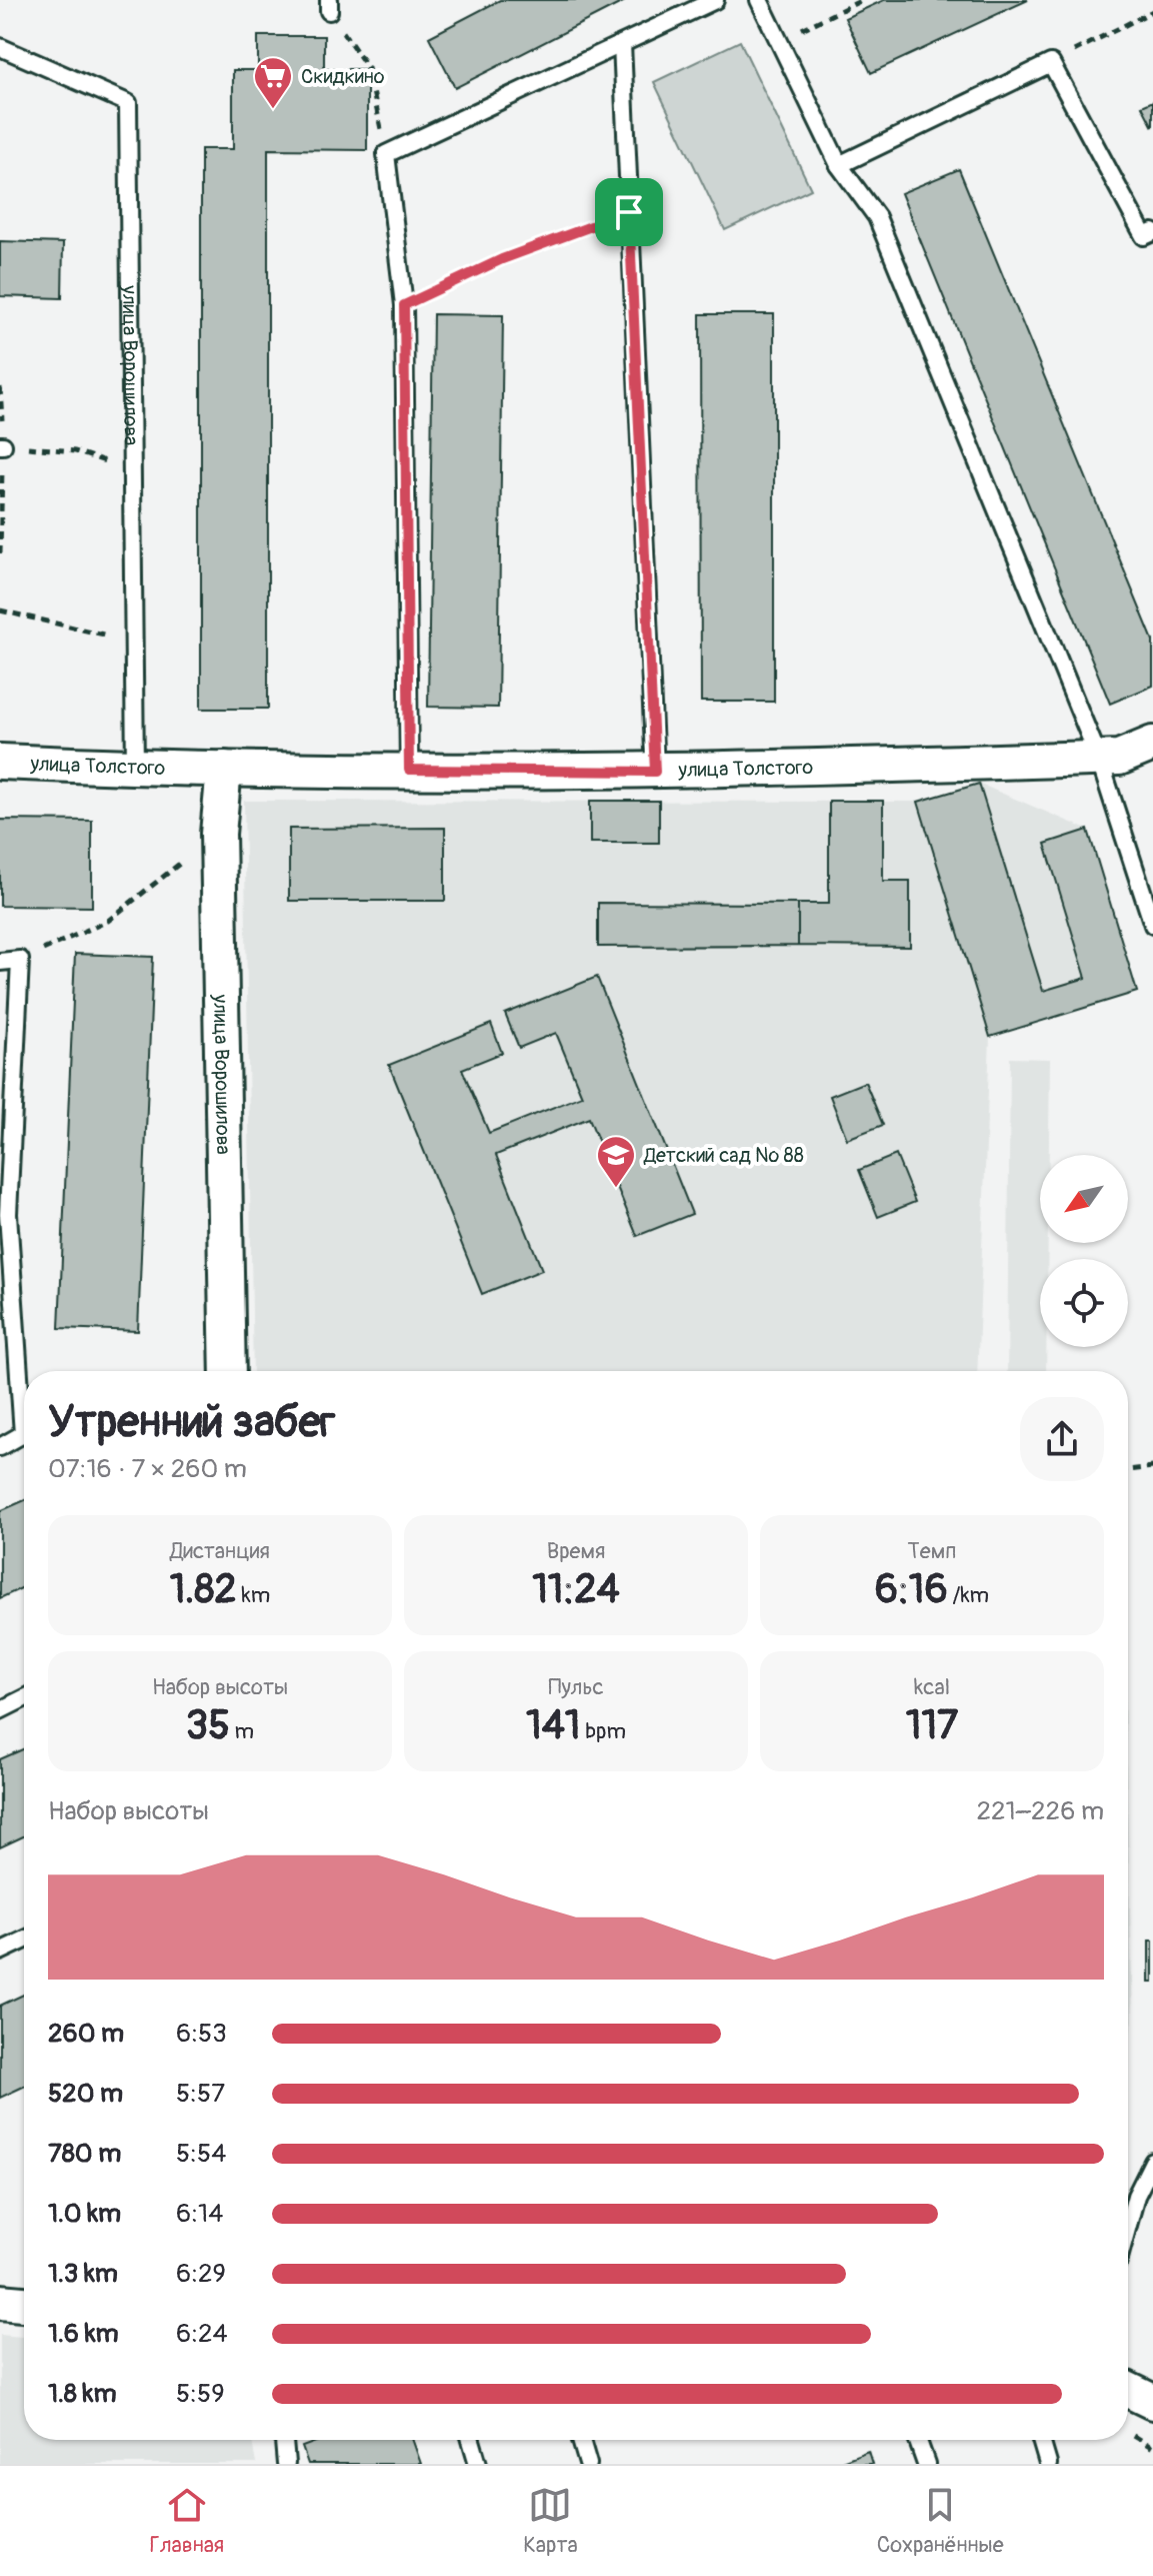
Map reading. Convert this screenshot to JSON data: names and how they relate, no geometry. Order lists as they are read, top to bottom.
{
  "streets": {
    "street": ["улица Ворошилова", "улица Толстого"]
  },
  "crossings": [
    ["улица Ворошилова", "улица Толстого"]
  ],
  "places": {
    "supermarket": ["Скидкино"],
    "school or university": ["Детский сад № 88"]
  },
  "north": "bottom left",
  "page": {
    "heading": ["Утренний забег", "07:16 · 7 × 260 m"],
    "stats": [
      ["Дистанция", "1.82 km"],
      ["Время", "11:24"],
      ["Темп", "6:16 /km"],
      ["Набор высоты", "35 m"],
      ["Пульс", "141 bpm"],
      ["kcal", "117"]
    ],
    "chart": ["Набор высоты", "221–226 m"],
    "list": [
      {
        "name": "260 m",
        "note": "6:53"
      },
      {
        "name": "520 m",
        "note": "5:57"
      },
      {
        "name": "780 m",
        "note": "5:54"
      },
      {
        "name": "1.0 km",
        "note": "6:14"
      },
      {
        "name": "1.3 km",
        "note": "6:29"
      },
      {
        "name": "1.6 km",
        "note": "6:24"
      },
      {
        "name": "1.8 km",
        "note": "5:59"
      }
    ],
    "tabs": ["Главная", "Карта", "Сохранённые"]
  }
}
